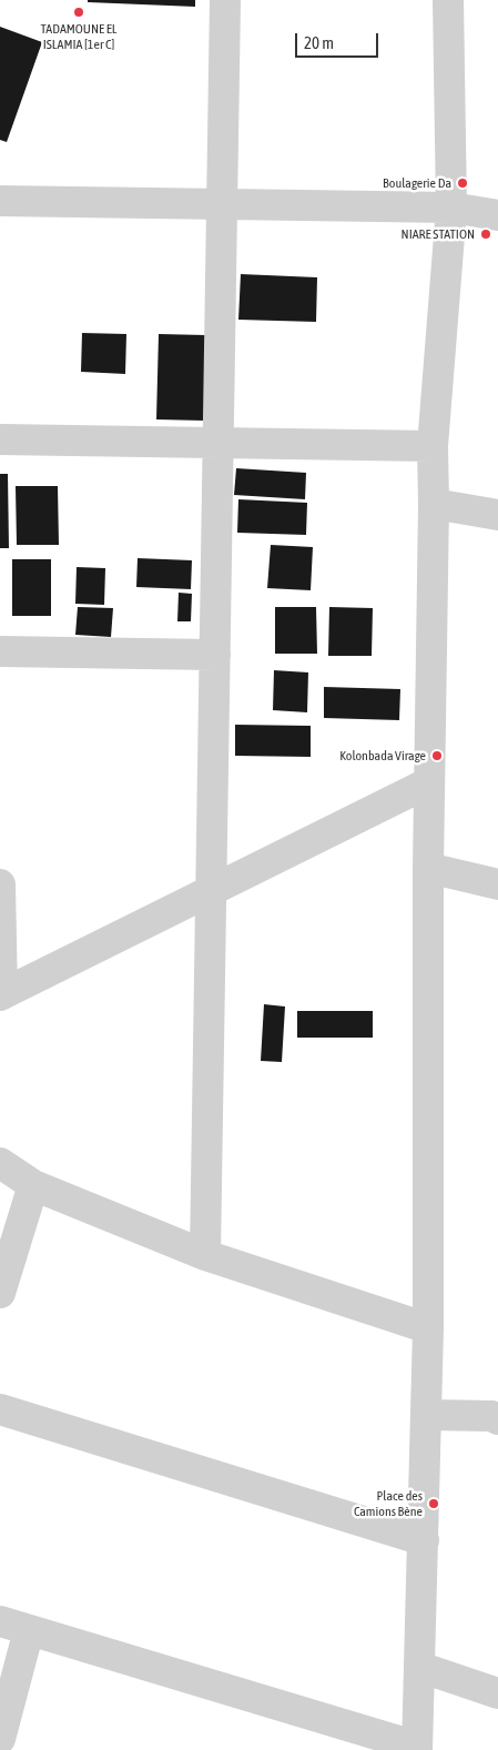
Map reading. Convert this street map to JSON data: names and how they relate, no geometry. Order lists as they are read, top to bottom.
{
  "places": [
    "TADAMOUNE EL ISLAMIA [1er C]",
    "Boulagerie Da",
    "NIARE STATION",
    "Kolonbada Virage",
    "Place des Camions Bène"
  ],
  "scale_bar": "20 m"
}
